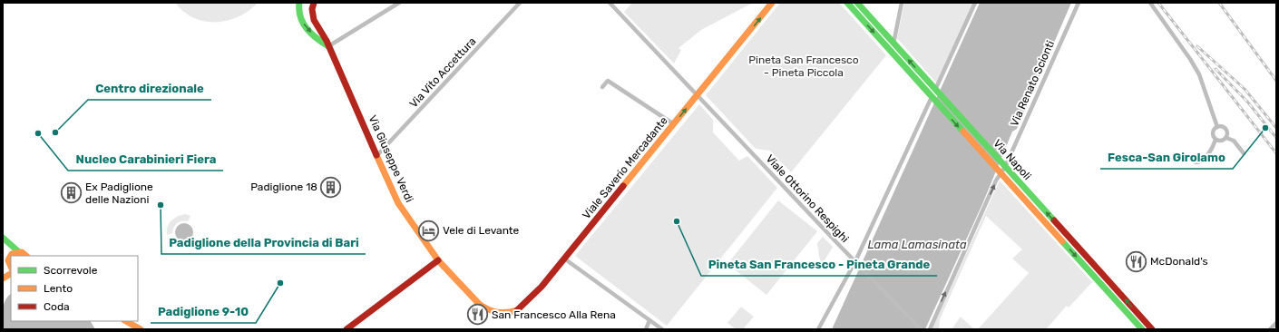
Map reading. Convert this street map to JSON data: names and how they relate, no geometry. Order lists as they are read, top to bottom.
{
  "streets": {
    "main road": ["Via Giuseppe Verdi", "Via Napoli", "Viale Saverio Mercadante"],
    "street": ["Via Vito Accettura", "Via Renato Scionti", "Viale Ottorino Respighi"]
  },
  "crossings": [
    ["Via Vito Accettura", "Via Giuseppe Verdi"],
    ["Via Renato Scionti", "Via Napoli"],
    ["Via Giuseppe Verdi", "Viale Saverio Mercadante"],
    ["Viale Saverio Mercadante", "Viale Ottorino Respighi"]
  ],
  "one_way": ["Via Renato Scionti", "Viale Saverio Mercadante"],
  "water": ["Lama Lamasinata"],
  "parks": ["Pineta San Francesco - Pineta Piccola"],
  "places": {
    "other": [
      "Fesca-San Girolamo",
      "Centro direzionale",
      "Nucleo Carabinieri Fiera",
      "Padiglione della Provincia di Bari",
      "Pineta San Francesco - Pineta Grande",
      "Padiglione 9-10"
    ],
    "building": ["Padiglione 18", "Ex Padiglione delle Nazioni"],
    "hotel": ["Vele di Levante"],
    "restaurant": ["McDonald's", "San Francesco Alla Rena"]
  },
  "legend": ["Scorrevole", "Lento", "Coda"]
}
